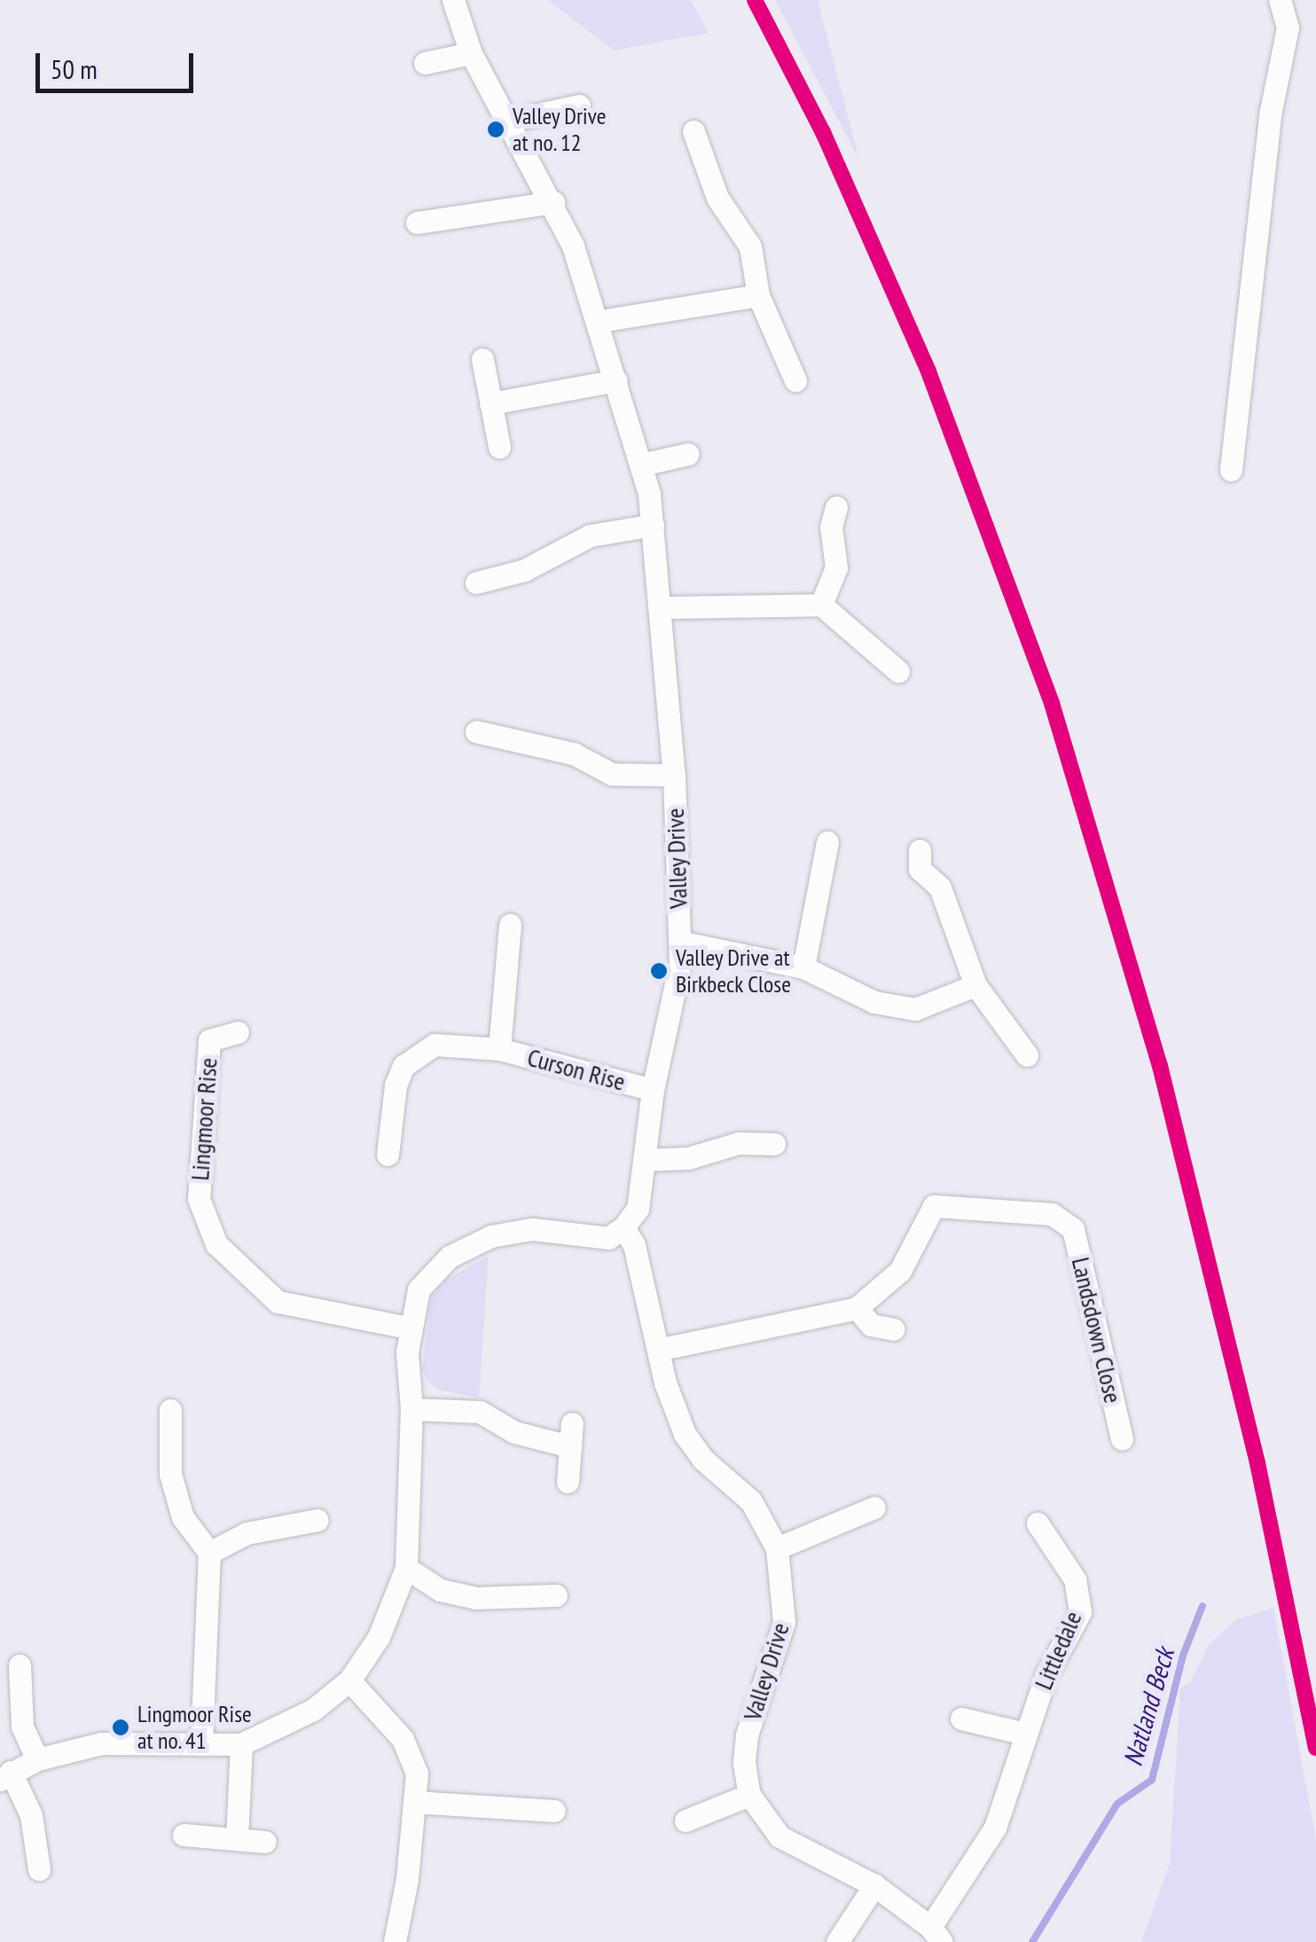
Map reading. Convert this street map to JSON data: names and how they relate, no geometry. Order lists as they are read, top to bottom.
{
  "streets": {
    "street": [
      "Valley Drive",
      "Curson Rise",
      "Lingmoor Rise",
      "Landsdown Close",
      "Littledale"
    ]
  },
  "crossings": [
    ["Valley Drive", "Curson Rise"],
    ["Valley Drive", "Landsdown Close"],
    ["Valley Drive", "Littledale"]
  ],
  "water": ["Natland Beck"],
  "places": ["Valley Drive at no. 12", "Valley Drive at Birkbeck Close", "Lingmoor Rise at no. 41"],
  "scale_bar": "50 m"
}
